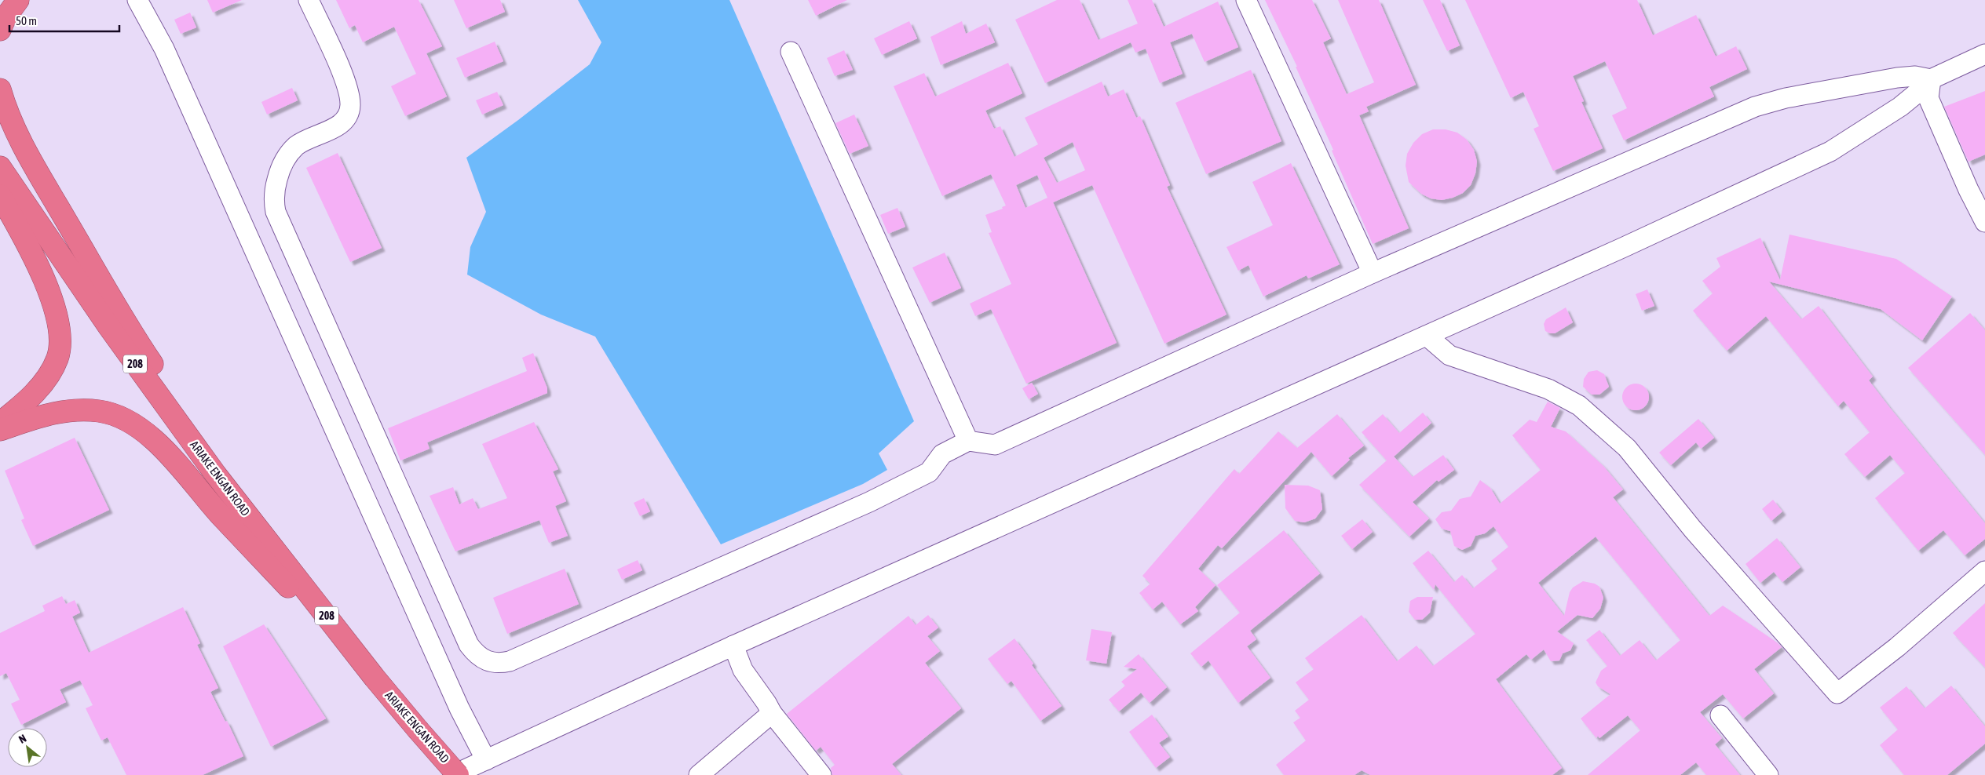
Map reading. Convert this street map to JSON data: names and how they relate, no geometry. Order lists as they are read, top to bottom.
{
  "streets": {
    "highway": ["208", "ARIAKE ENGAN ROAD"]
  },
  "scale_bar": "50 m",
  "north": "top left"
}
